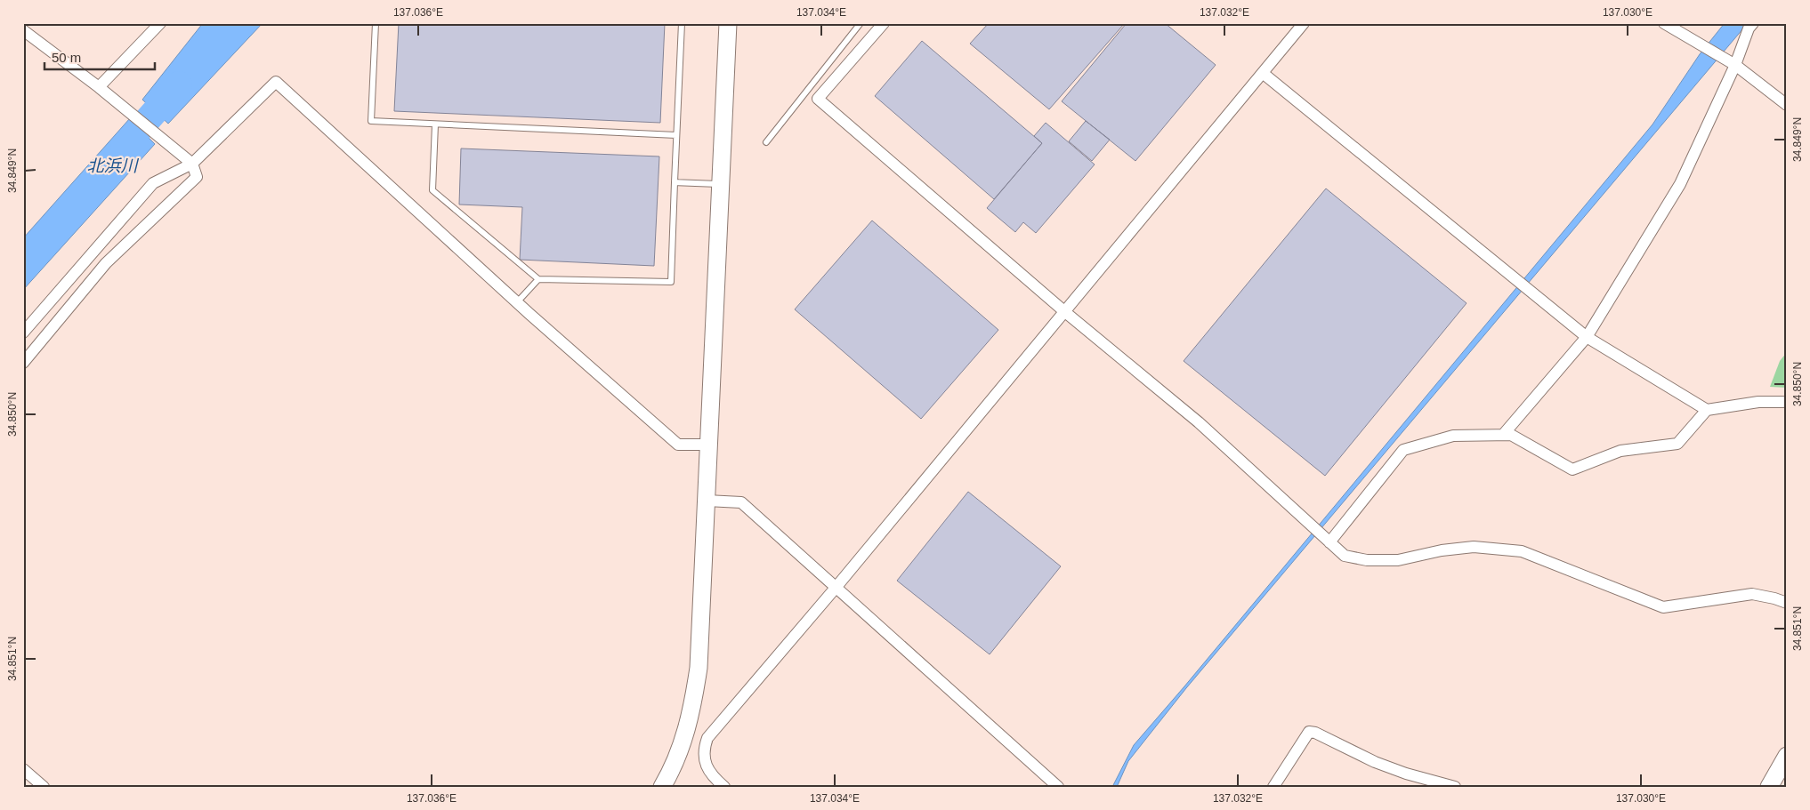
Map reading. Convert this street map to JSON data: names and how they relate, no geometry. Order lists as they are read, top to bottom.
{
  "water": ["北浜川"],
  "scale_bar": "50 m",
  "coordinates": [
    "137.036°E",
    "137.034°E",
    "137.032°E",
    "137.030°E",
    "34.849°N",
    "34.850°N",
    "34.851°N"
  ]
}
